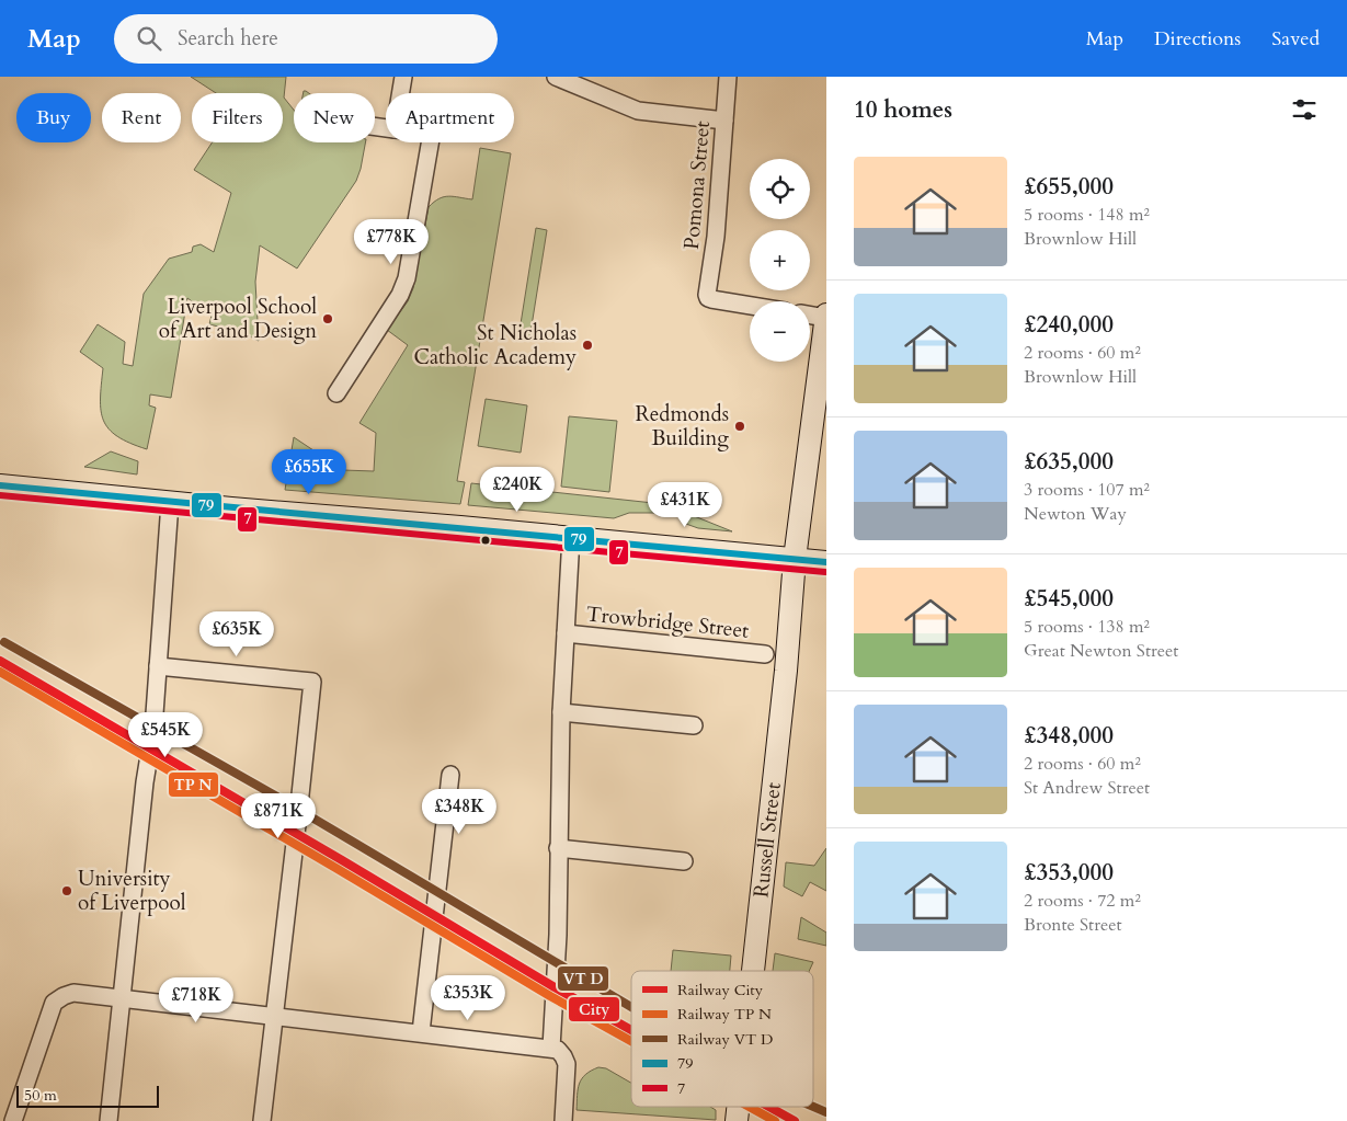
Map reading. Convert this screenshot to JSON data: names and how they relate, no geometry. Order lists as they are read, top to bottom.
{
  "streets": {
    "street": ["Pomona Street", "Trowbridge Street", "Russell Street"]
  },
  "places": [
    "Liverpool School of Art and Design",
    "St Nicholas Catholic Academy",
    "Redmonds Building",
    "University of Liverpool"
  ],
  "lines": ["transit line 79", "transit line 7", "rail line City"],
  "legend": [
    "Railway City",
    "Railway TP N",
    "Railway VT D",
    "79",
    "7"
  ],
  "scale_bar": "50 m",
  "page": {
    "header": "Map",
    "search": "Search here",
    "nav": ["Map", "Directions", "Saved"],
    "heading": "10 homes",
    "chip": [
      "Buy",
      "Rent",
      "Filters",
      "New",
      "Apartment"
    ],
    "list": [
      {
        "name": "£655,000",
        "note": "5 rooms · 148 m² · Brownlow Hill"
      },
      {
        "name": "£240,000",
        "note": "2 rooms · 60 m² · Brownlow Hill"
      },
      {
        "name": "£635,000",
        "note": "3 rooms · 107 m² · Newton Way"
      },
      {
        "name": "£545,000",
        "note": "5 rooms · 138 m² · Great Newton Street"
      },
      {
        "name": "£348,000",
        "note": "2 rooms · 60 m² · St Andrew Street"
      },
      {
        "name": "£353,000",
        "note": "2 rooms · 72 m² · Bronte Street"
      }
    ],
    "map_buttons": ["+", "−"],
    "price": [
      "£778K",
      "£655K",
      "£240K",
      "£431K",
      "£635K",
      "£545K",
      "£348K",
      "£871K",
      "£353K",
      "£718K"
    ],
    "scale": "50 m"
  }
}
